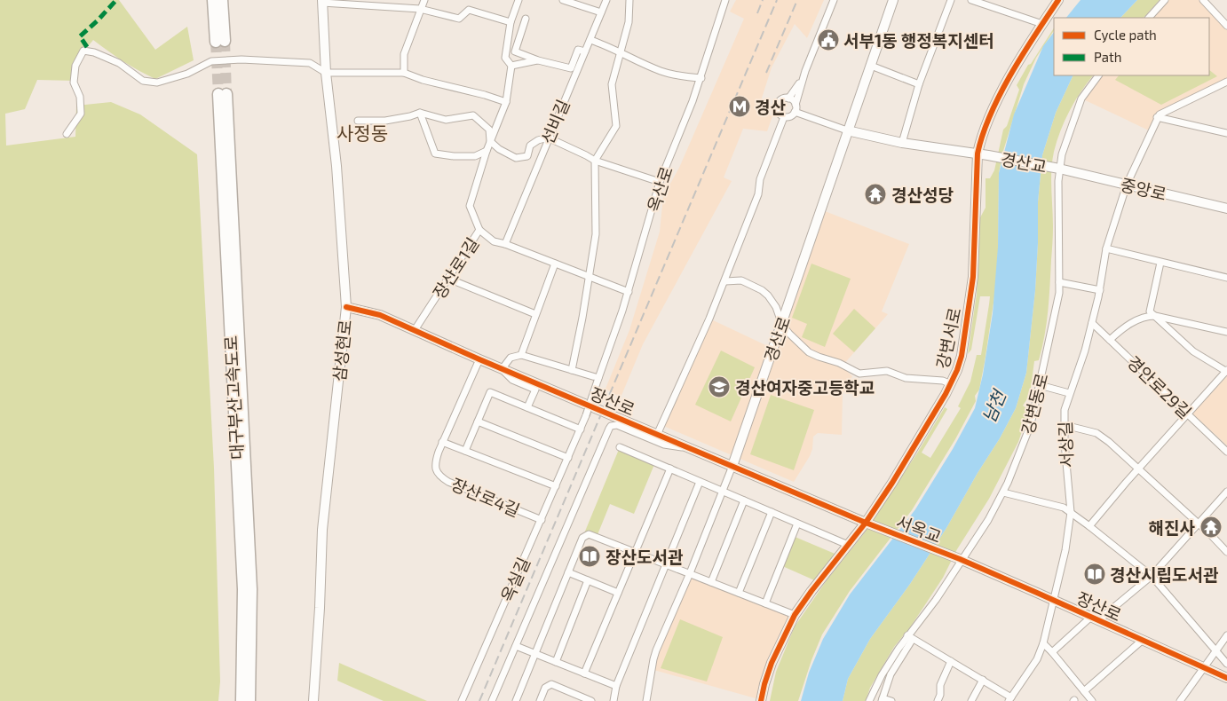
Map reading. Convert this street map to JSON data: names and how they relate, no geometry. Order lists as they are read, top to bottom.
{
  "streets": {
    "highway": ["대구부산고속도로"],
    "street": [
      "선비길",
      "경산교",
      "옥산로",
      "중앙로",
      "장산로1길",
      "강변서로",
      "경산로",
      "삼성현로",
      "경안로29길",
      "장산로",
      "강변동로",
      "서상길",
      "장산로4길",
      "서옥교",
      "옥실길"
    ]
  },
  "crossings": [
    ["선비길", "장산로1길"],
    ["경산교", "중앙로"],
    ["경산교", "강변서로"],
    ["경산교", "강변동로"],
    ["옥산로", "장산로1길"],
    ["옥산로", "옥실길"],
    ["중앙로", "강변동로"],
    ["중앙로", "서상길"],
    ["장산로1길", "장산로"],
    ["강변서로", "장산로"],
    ["강변서로", "서옥교"],
    ["경산로", "장산로"],
    ["삼성현로", "장산로"],
    ["경안로29길", "서상길"],
    ["장산로", "강변동로"],
    ["장산로", "서상길"],
    ["장산로", "장산로4길"],
    ["장산로", "서옥교"],
    ["강변동로", "서옥교"],
    ["장산로4길", "옥실길"]
  ],
  "districts": ["사정동"],
  "water": ["남천"],
  "places": {
    "public building": ["서부1동 행정복지센터"],
    "metro station": ["경산"],
    "temple": ["경산성당", "해진사"],
    "school or university": ["경산여자중고등학교"],
    "library": ["장산도서관", "경산시립도서관"]
  },
  "legend": ["Cycle path", "Path"]
}
